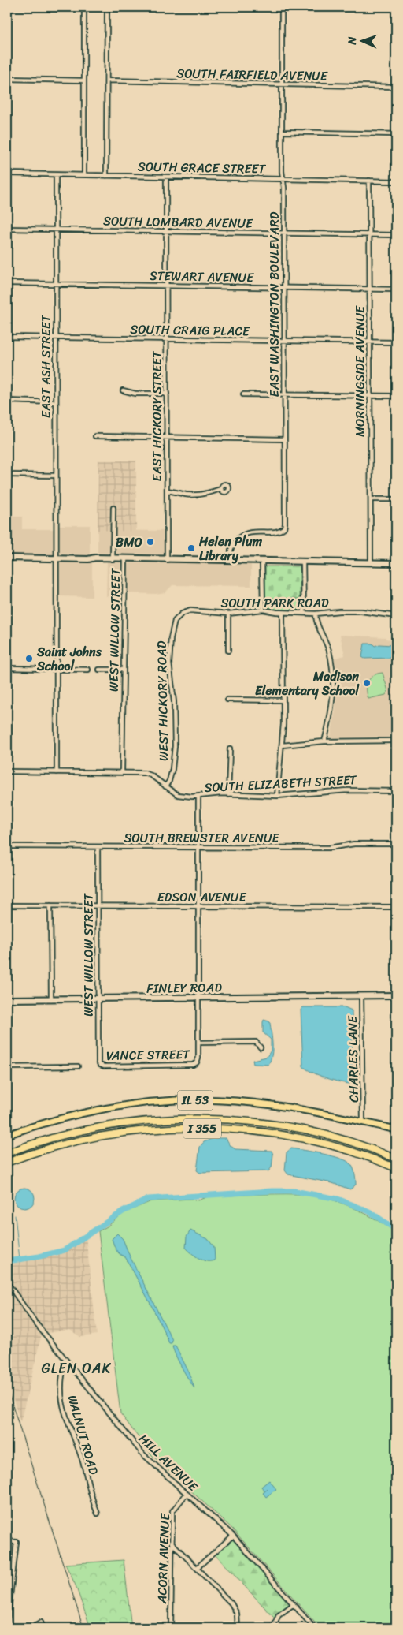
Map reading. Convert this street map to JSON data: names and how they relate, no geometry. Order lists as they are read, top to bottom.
{
  "streets": {
    "highway": ["I 355"],
    "main road": ["FINLEY ROAD", "IL 53"],
    "street": [
      "SOUTH FAIRFIELD AVENUE",
      "SOUTH GRACE STREET",
      "SOUTH LOMBARD AVENUE",
      "STEWART AVENUE",
      "EAST WASHINGTON BOULEVARD",
      "SOUTH CRAIG PLACE",
      "EAST ASH STREET",
      "MORNINGSIDE AVENUE",
      "EAST HICKORY STREET",
      "SOUTH PARK ROAD",
      "WEST WILLOW STREET",
      "WEST HICKORY ROAD",
      "SOUTH ELIZABETH STREET",
      "SOUTH BREWSTER AVENUE",
      "EDSON AVENUE",
      "VANCE STREET",
      "CHARLES LANE",
      "WALNUT ROAD",
      "HILL AVENUE",
      "ACORN AVENUE"
    ]
  },
  "crossings": [
    ["SOUTH FAIRFIELD AVENUE", "EAST WASHINGTON BOULEVARD"],
    ["SOUTH GRACE STREET", "EAST WASHINGTON BOULEVARD"],
    ["SOUTH GRACE STREET", "EAST ASH STREET"],
    ["SOUTH GRACE STREET", "MORNINGSIDE AVENUE"],
    ["SOUTH GRACE STREET", "EAST HICKORY STREET"],
    ["SOUTH LOMBARD AVENUE", "EAST WASHINGTON BOULEVARD"],
    ["SOUTH LOMBARD AVENUE", "EAST ASH STREET"],
    ["SOUTH LOMBARD AVENUE", "MORNINGSIDE AVENUE"],
    ["SOUTH LOMBARD AVENUE", "EAST HICKORY STREET"],
    ["STEWART AVENUE", "EAST WASHINGTON BOULEVARD"],
    ["STEWART AVENUE", "EAST ASH STREET"],
    ["STEWART AVENUE", "MORNINGSIDE AVENUE"],
    ["STEWART AVENUE", "EAST HICKORY STREET"],
    ["EAST WASHINGTON BOULEVARD", "SOUTH CRAIG PLACE"],
    ["SOUTH CRAIG PLACE", "EAST ASH STREET"],
    ["SOUTH CRAIG PLACE", "MORNINGSIDE AVENUE"],
    ["SOUTH CRAIG PLACE", "EAST HICKORY STREET"],
    ["EAST ASH STREET", "SOUTH ELIZABETH STREET"],
    ["SOUTH PARK ROAD", "WEST HICKORY ROAD"],
    ["WEST WILLOW STREET", "SOUTH ELIZABETH STREET"],
    ["WEST WILLOW STREET", "SOUTH BREWSTER AVENUE"],
    ["WEST WILLOW STREET", "EDSON AVENUE"],
    ["WEST WILLOW STREET", "FINLEY ROAD"],
    ["WEST WILLOW STREET", "VANCE STREET"],
    ["WEST HICKORY ROAD", "SOUTH ELIZABETH STREET"],
    ["FINLEY ROAD", "CHARLES LANE"],
    ["CHARLES LANE", "IL 53"],
    ["WALNUT ROAD", "HILL AVENUE"],
    ["HILL AVENUE", "ACORN AVENUE"]
  ],
  "districts": ["GLEN OAK"],
  "places": [
    "BMO",
    "Helen Plum Library",
    "Saint Johns School",
    "Madison Elementary School"
  ],
  "north": "left"
}
